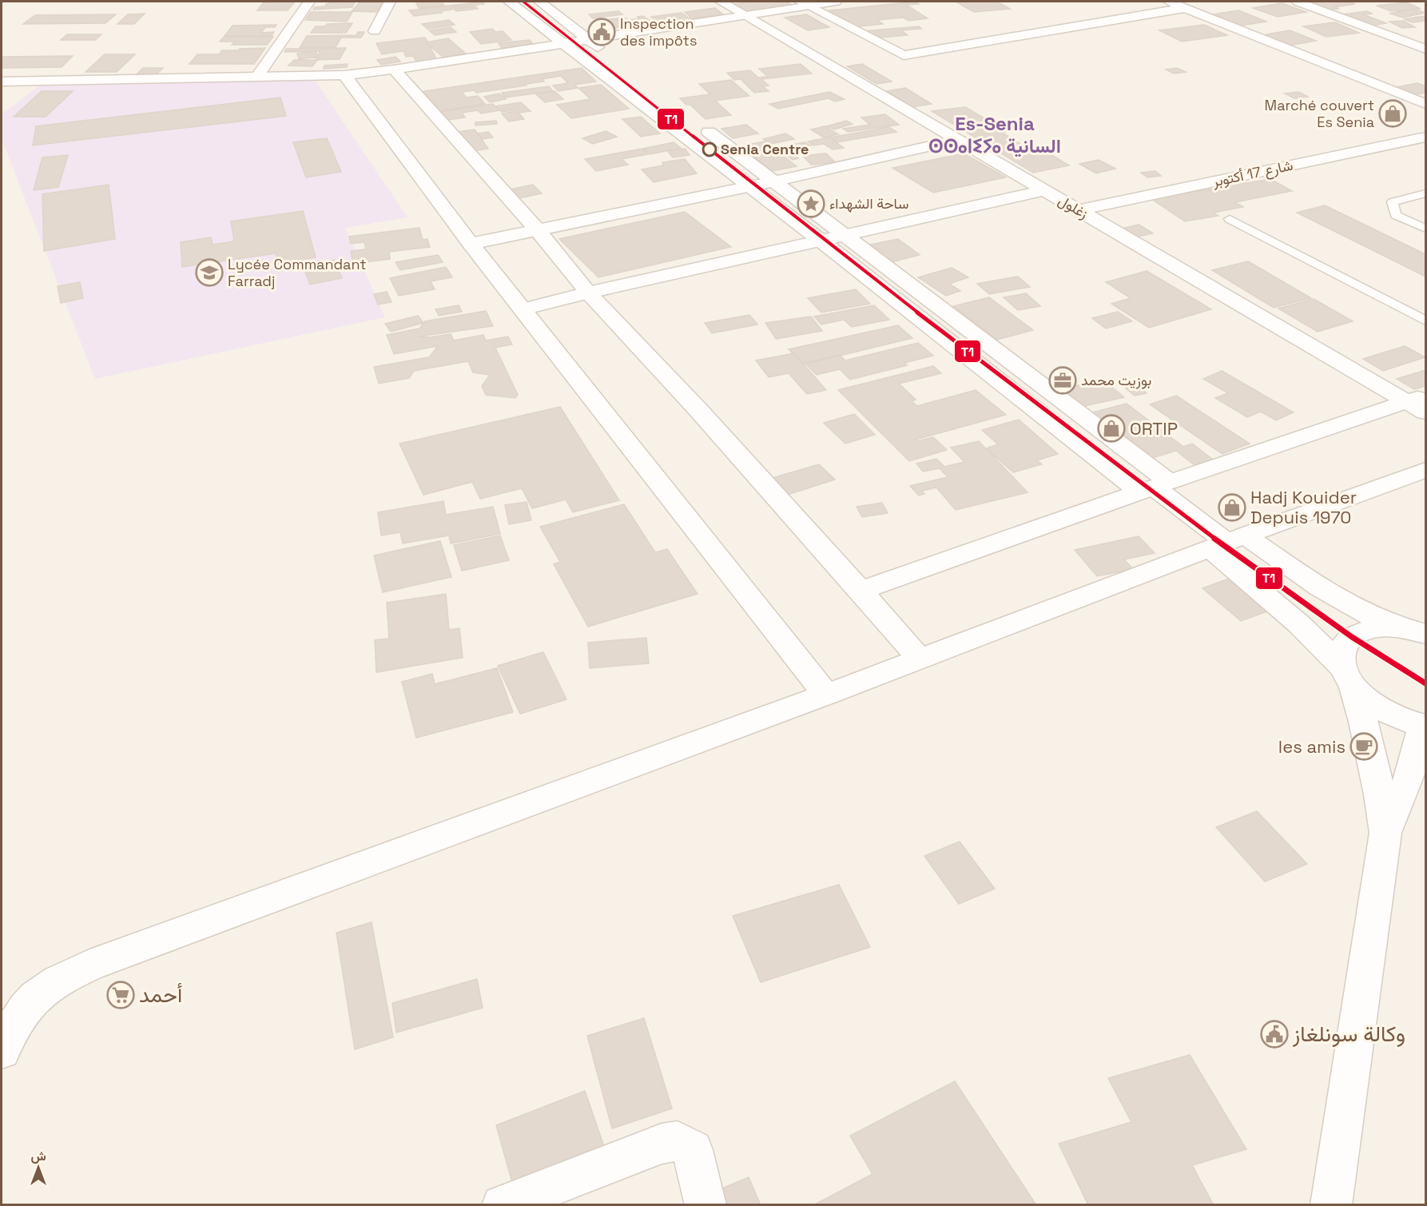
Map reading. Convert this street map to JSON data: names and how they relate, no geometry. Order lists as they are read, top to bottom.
{
  "streets": {
    "main road": ["شارع 17 أكتوبر", "زغلول"]
  },
  "crossings": [
    ["شارع 17 أكتوبر", "زغلول"]
  ],
  "districts": ["Es-Senia ⵙⵙⴰⵏⵉⵢⴰ السانية"],
  "places": {
    "public building": ["Inspection des impôts", "وكالة سونلغاز"],
    "shop": ["Marché couvert Es Senia", "ORTIP", "Hadj Kouider Depuis 1970"],
    "other": ["Senia Centre"],
    "place": ["ساحة الشهداء"],
    "school or university": ["Lycée Commandant Farradj"],
    "office": ["بوزيت محمد"],
    "cafe": ["les amis"],
    "supermarket": ["أحمد"]
  },
  "lines": ["transit line T1"],
  "north": "top"
}
